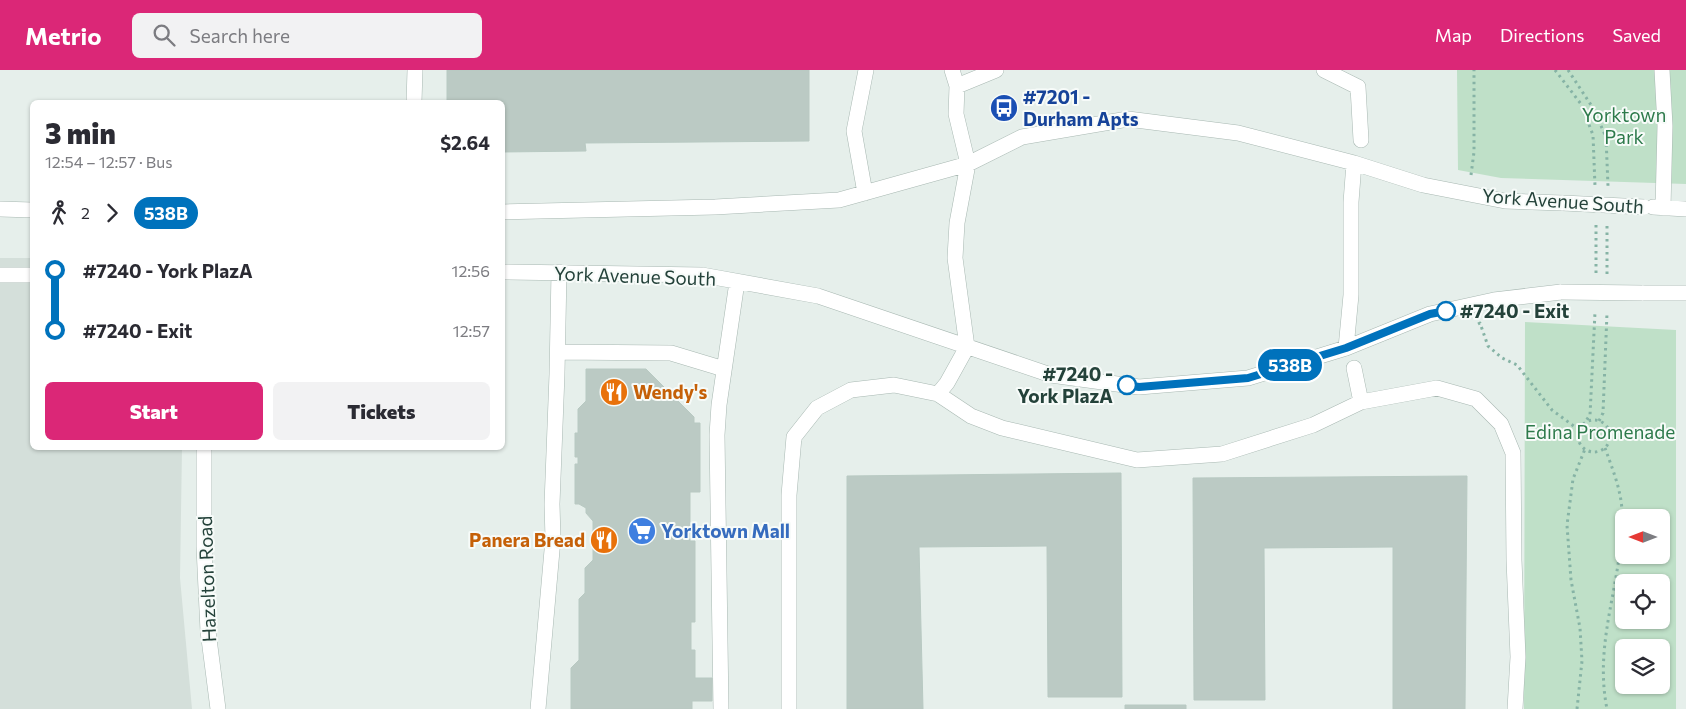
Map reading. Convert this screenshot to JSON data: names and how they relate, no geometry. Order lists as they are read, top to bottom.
{
  "streets": {
    "street": ["York Avenue South", "Hazelton Road"]
  },
  "parks": ["Yorktown Park", "Edina Promenade"],
  "places": {
    "bus stop": ["#7201 - Durham Apts"],
    "other": ["#7240 - Exit", "#7240 - York PlazA"],
    "restaurant": ["Wendy's", "Panera Bread"],
    "supermarket": ["Yorktown Mall"]
  },
  "lines": ["bus line 538B"],
  "north": "left",
  "page": {
    "header": "Metrio",
    "search": "Search here",
    "nav": ["Map", "Directions", "Saved"],
    "on_map": "538B",
    "heading": ["3 min", "12:54 – 12:57 · Bus", "$2.64"],
    "legs": ["2", "538B"],
    "list": [
      {
        "name": "#7240 - York PlazA",
        "value": "12:56"
      },
      {
        "name": "#7240 - Exit",
        "value": "12:57"
      }
    ],
    "buttons": ["Start", "Tickets"]
  }
}
